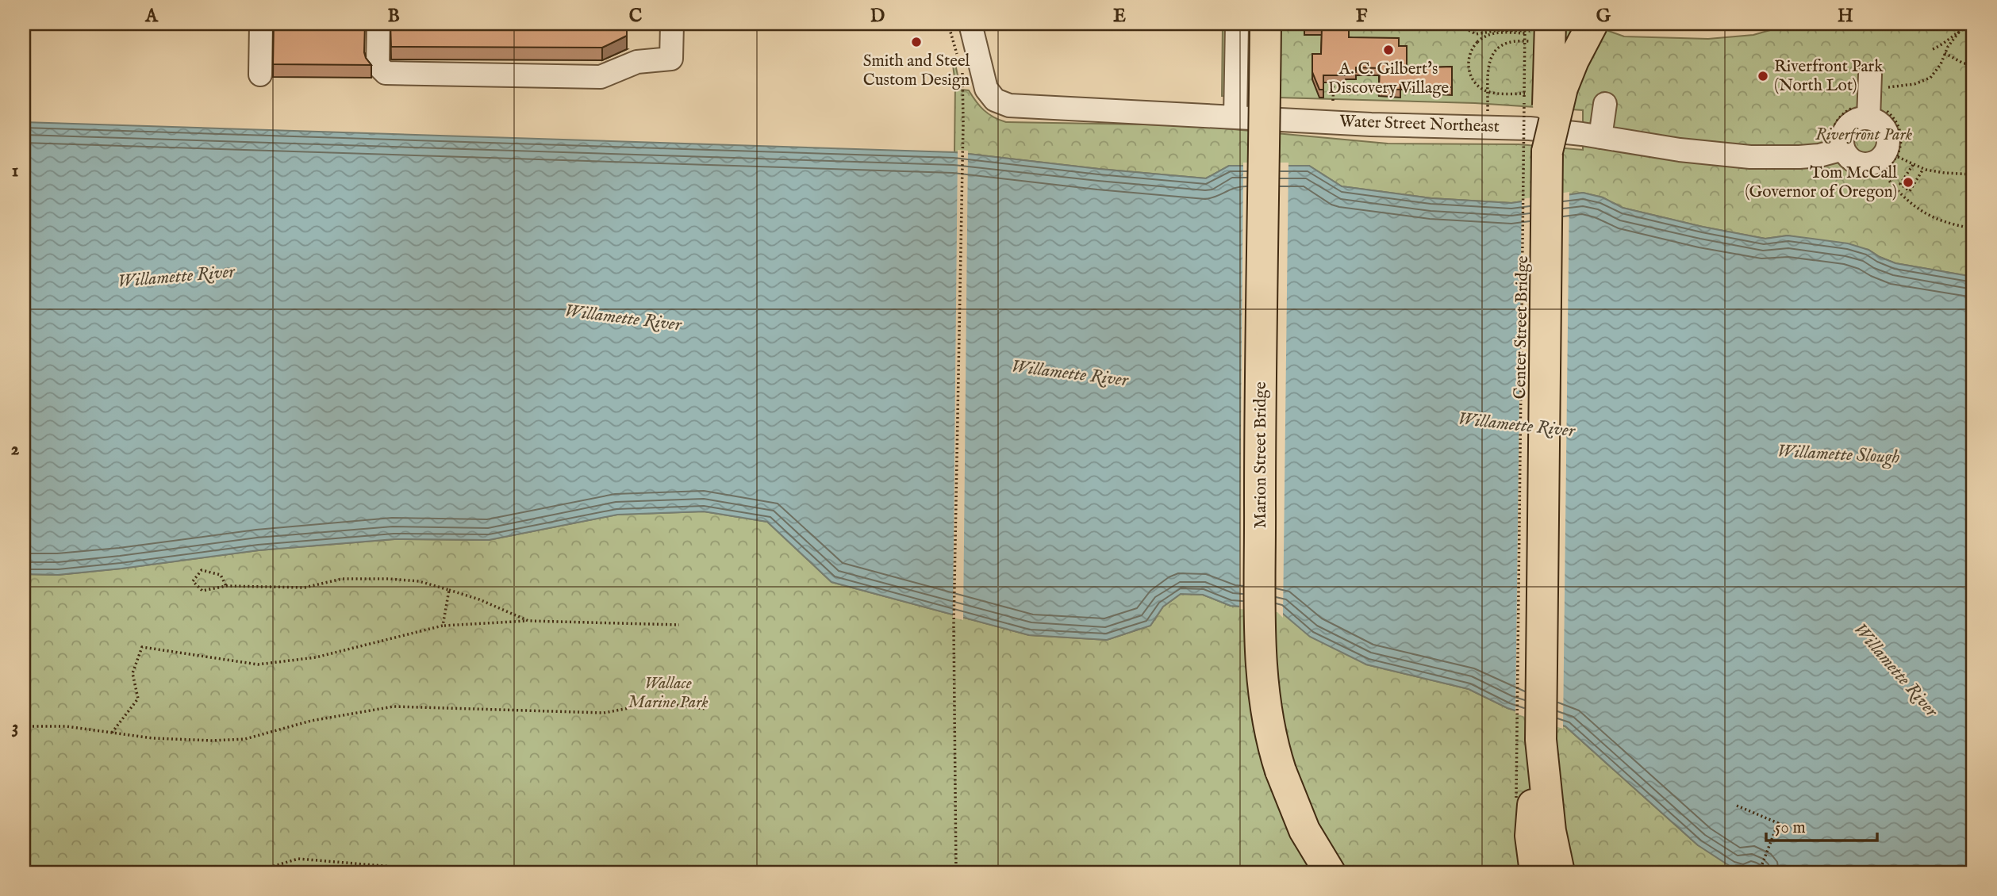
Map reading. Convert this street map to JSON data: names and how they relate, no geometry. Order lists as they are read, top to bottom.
{
  "streets": {
    "highway": ["Center Street Bridge", "Marion Street Bridge"],
    "street": ["Water Street Northeast"]
  },
  "water": ["Willamette River", "Willamette Slough"],
  "parks": ["Riverfront Park", "Wallace Marine Park"],
  "places": [
    "Smith and Steel Custom Design",
    "A. C. Gilbert's Discovery Village",
    "Riverfront Park (North Lot)",
    "Tom McCall (Governor of Oregon)"
  ],
  "scale_bar": "50 m",
  "grid": {
    "columns": [
      "A",
      "B",
      "C",
      "D",
      "E",
      "F",
      "G",
      "H"
    ],
    "rows": ["1", "2", "3"]
  }
}
